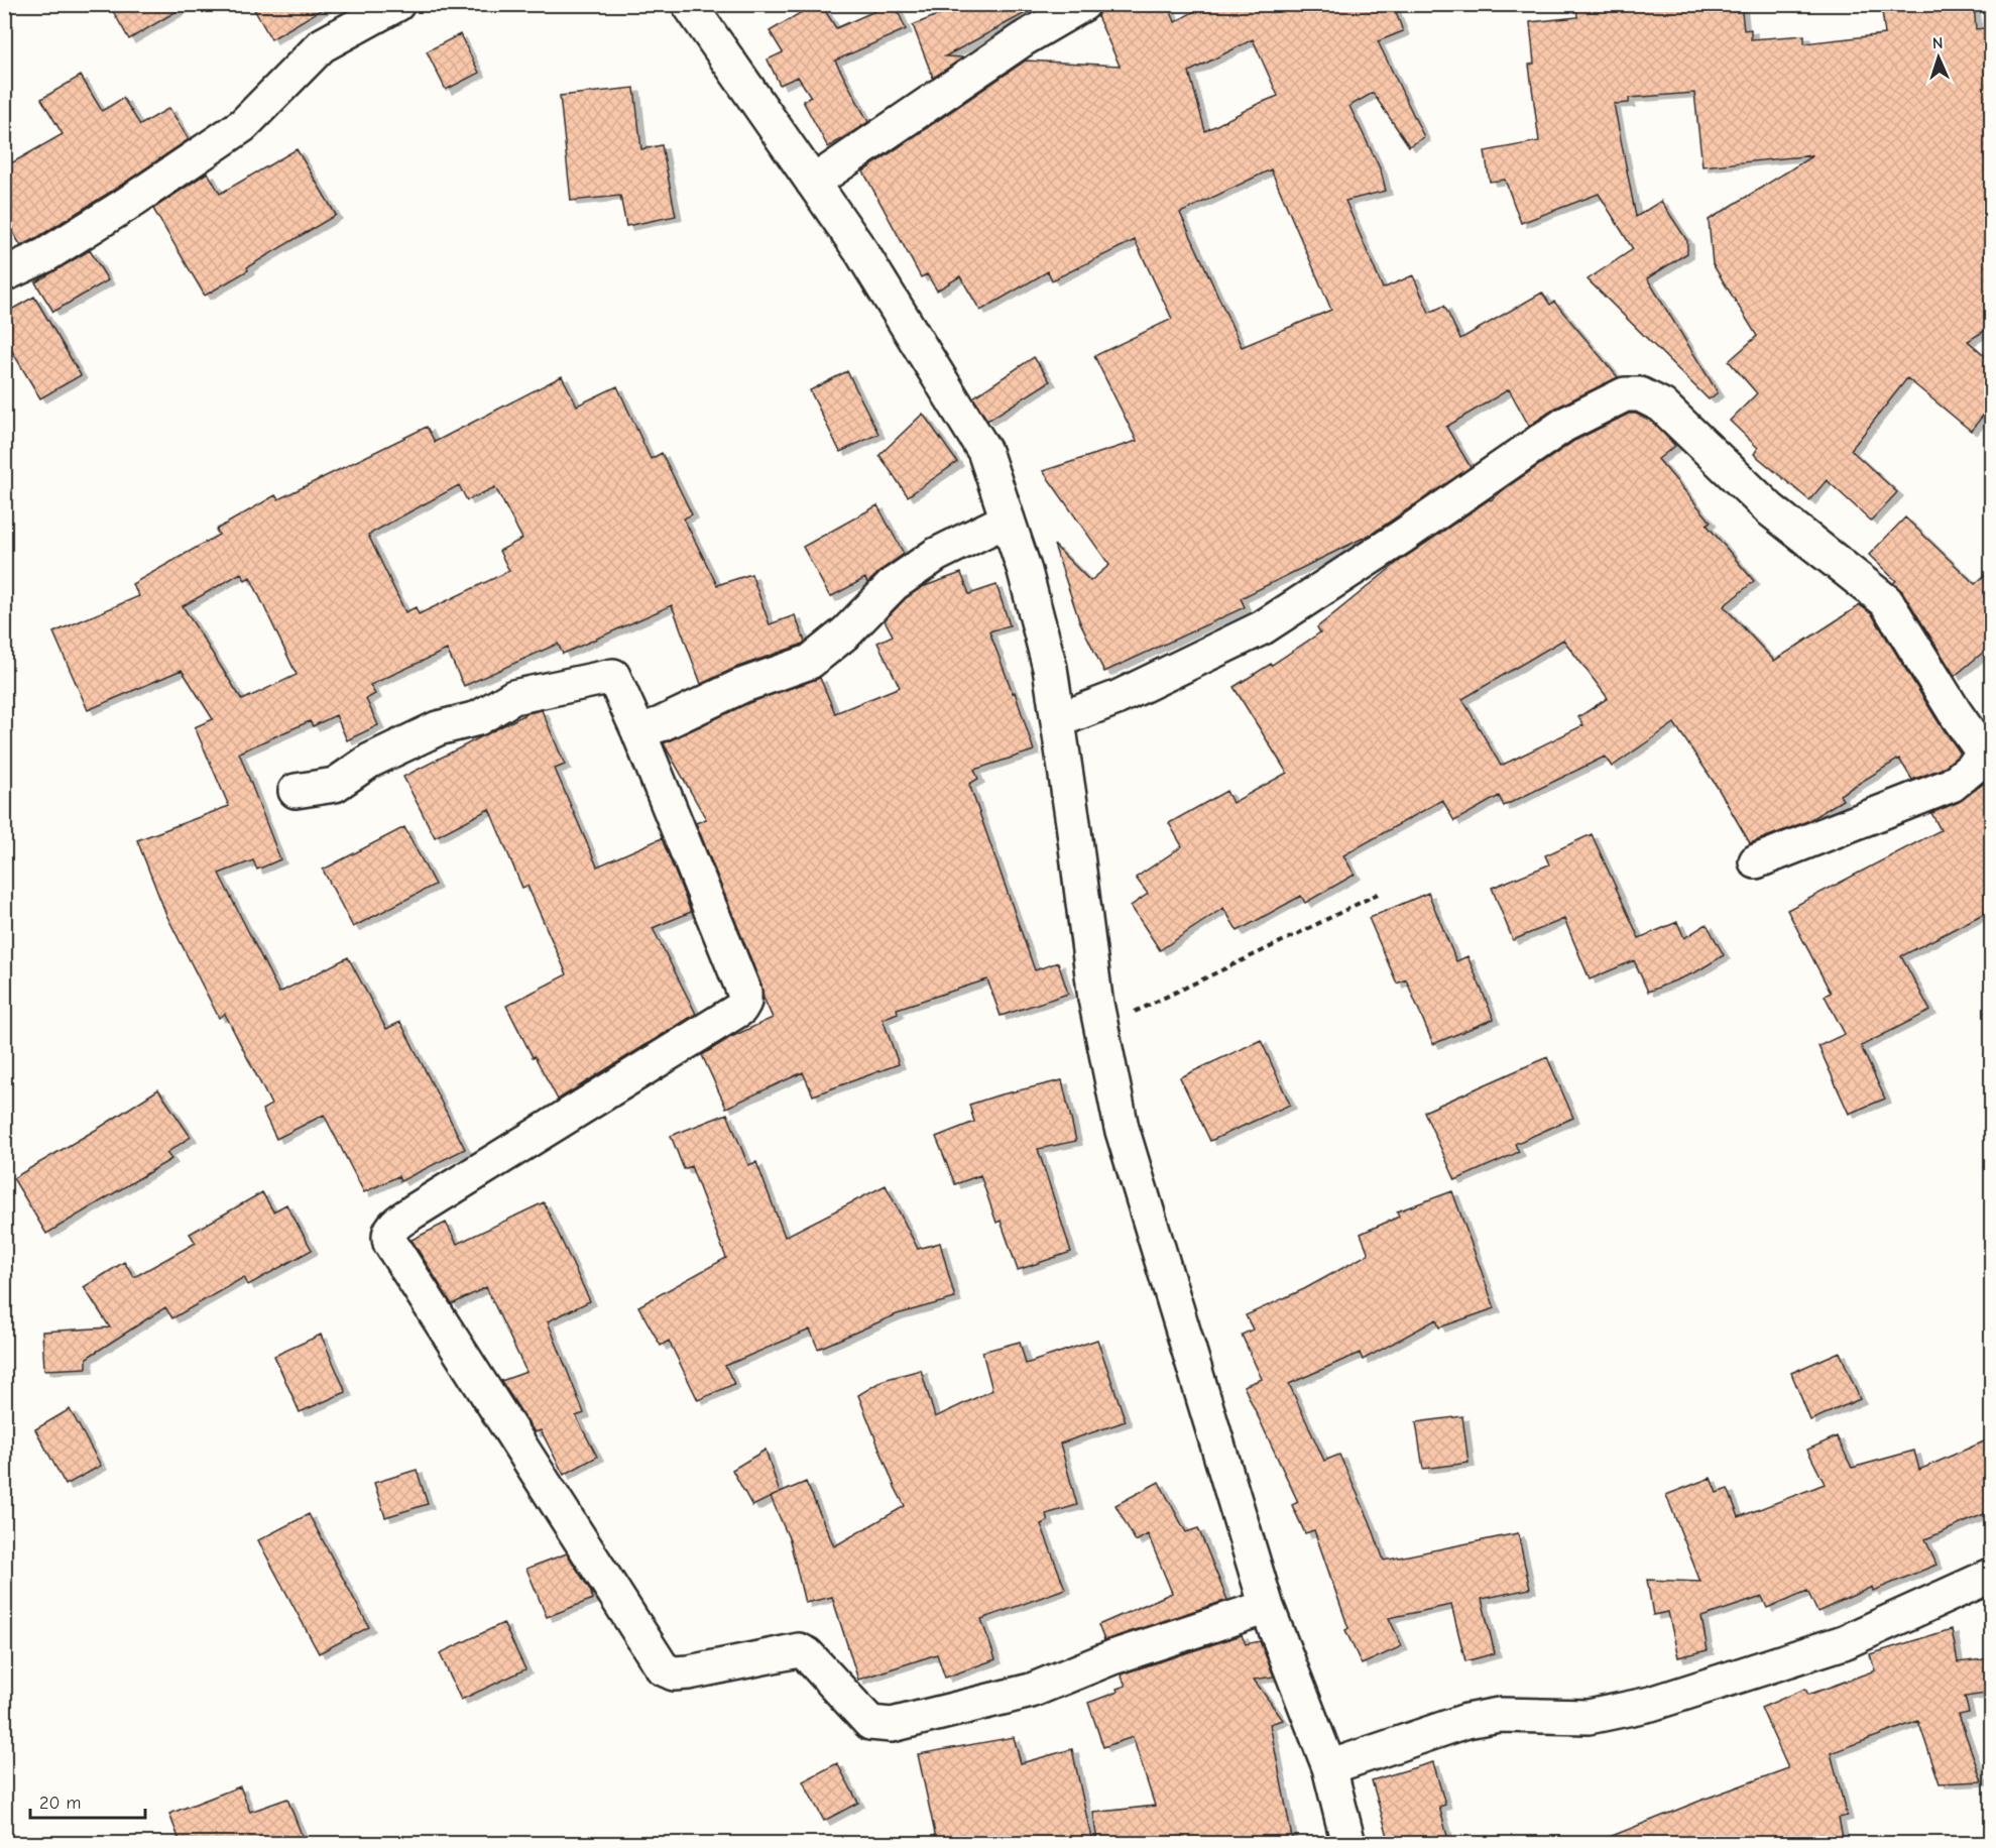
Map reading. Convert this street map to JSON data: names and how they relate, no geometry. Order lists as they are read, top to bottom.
{
  "scale_bar": "20 m",
  "north": "top"
}
